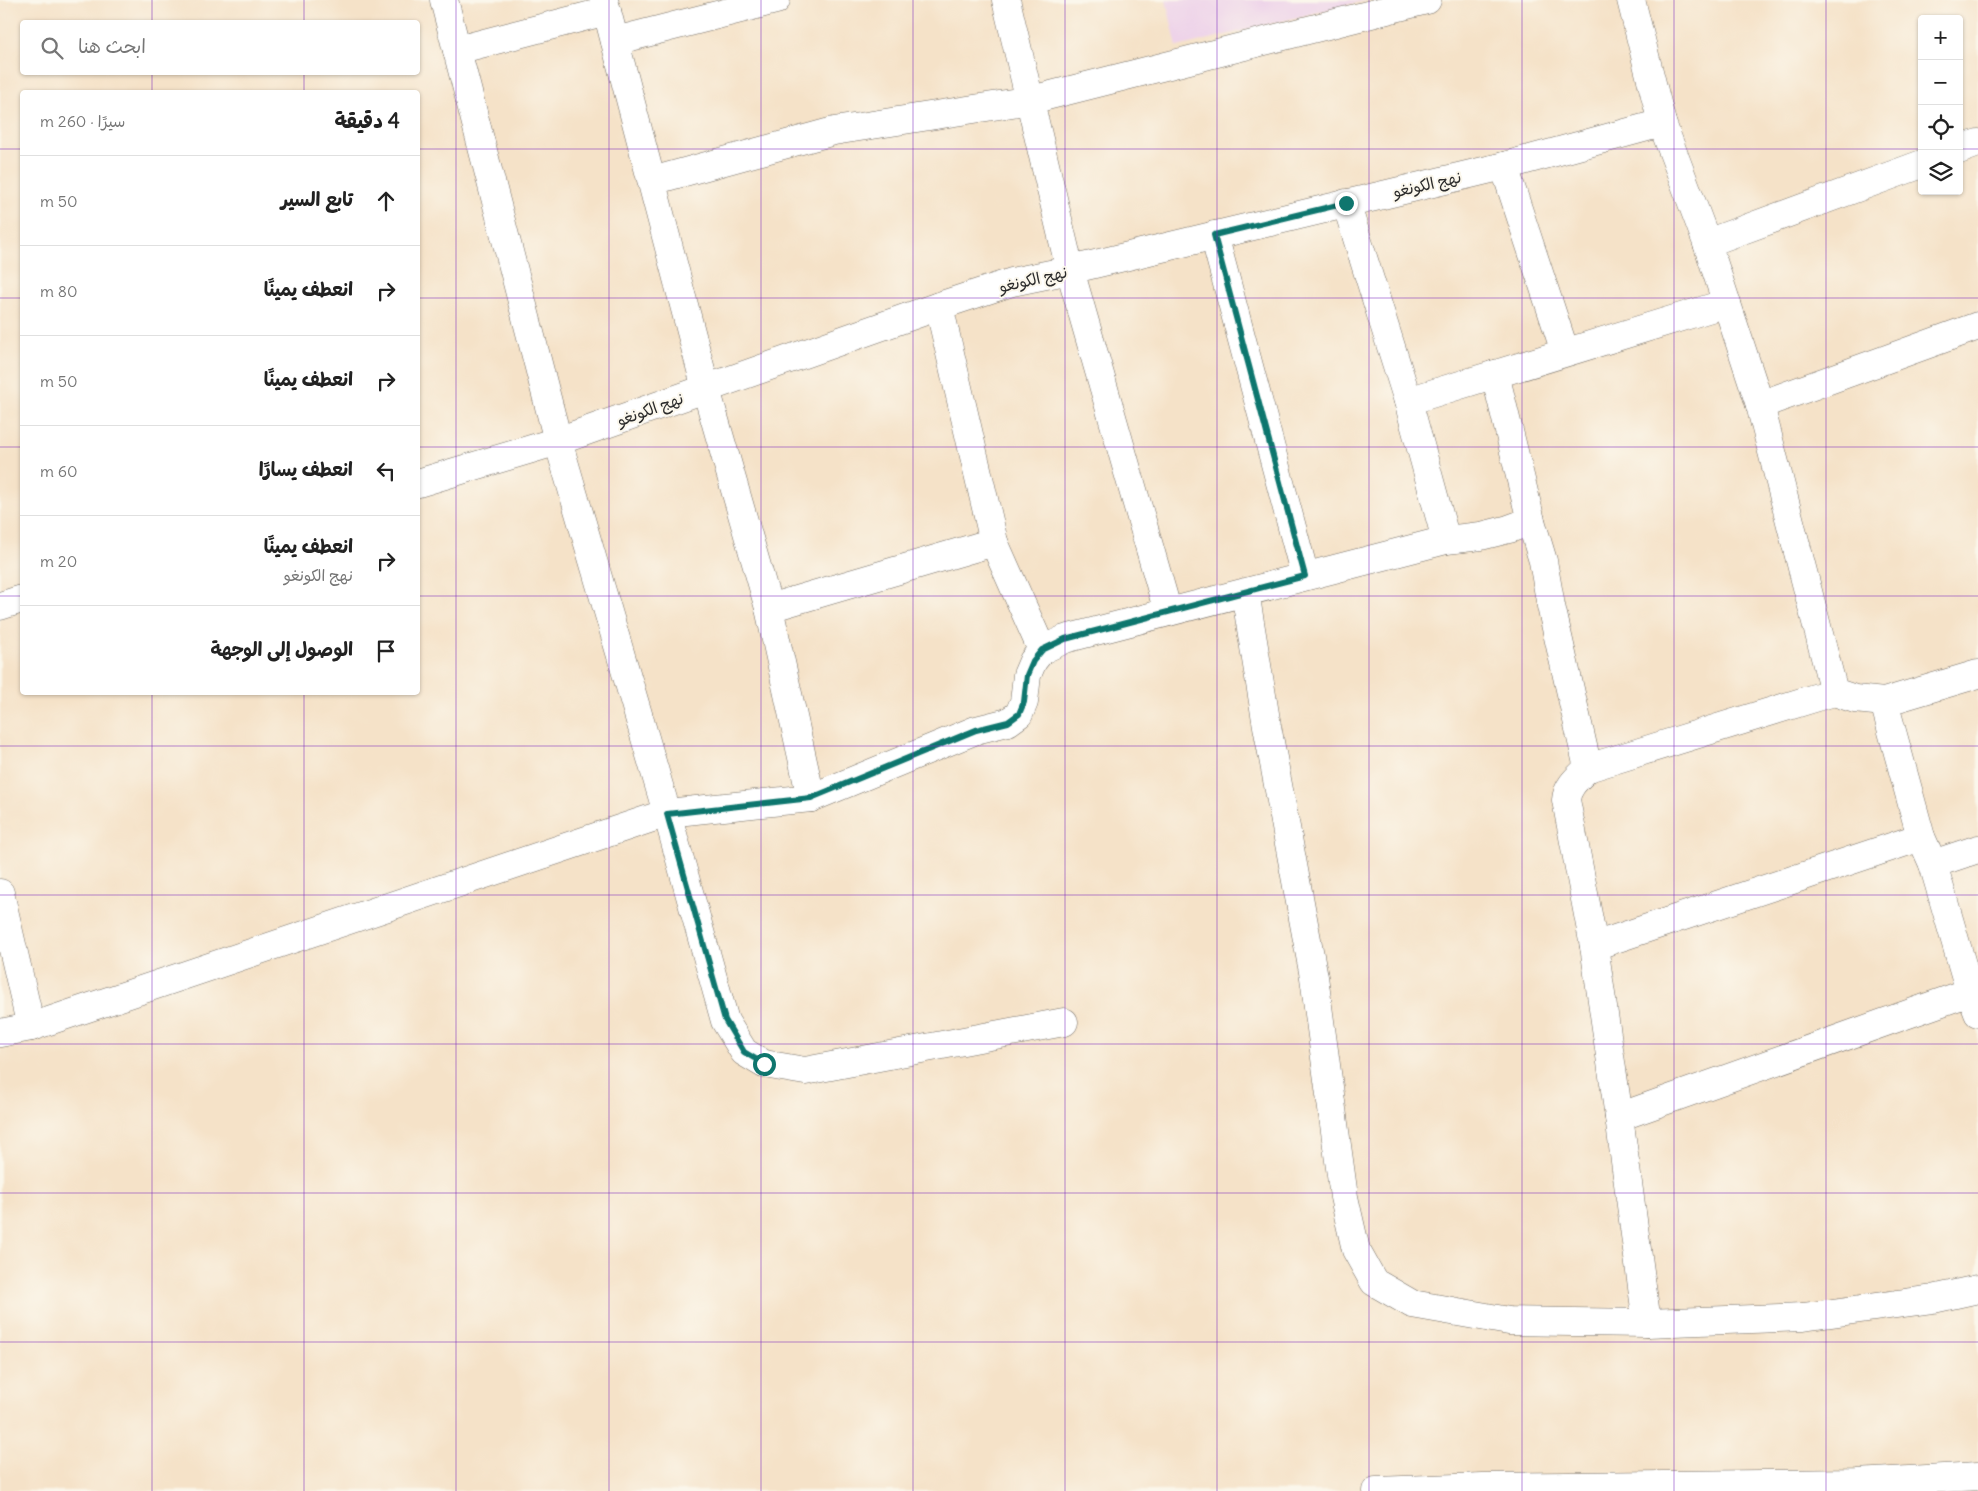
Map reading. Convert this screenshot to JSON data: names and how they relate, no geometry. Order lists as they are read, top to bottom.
{
  "streets": {
    "street": ["نهج الكونغو"]
  },
  "page": {
    "map_buttons": ["+", "−"],
    "search": "ابحث هنا",
    "heading": ["4 دقيقة", "سيرًا · 260 m"],
    "list": [
      ["تابع السير", "50 m"],
      ["انعطف يمينًا", "80 m"],
      ["انعطف يمينًا", "50 m"],
      ["انعطف يسارًا", "60 m"],
      ["انعطف يمينًا", "نهج الكونغو", "20 m"],
      "الوصول إلى الوجهة"
    ]
  }
}
